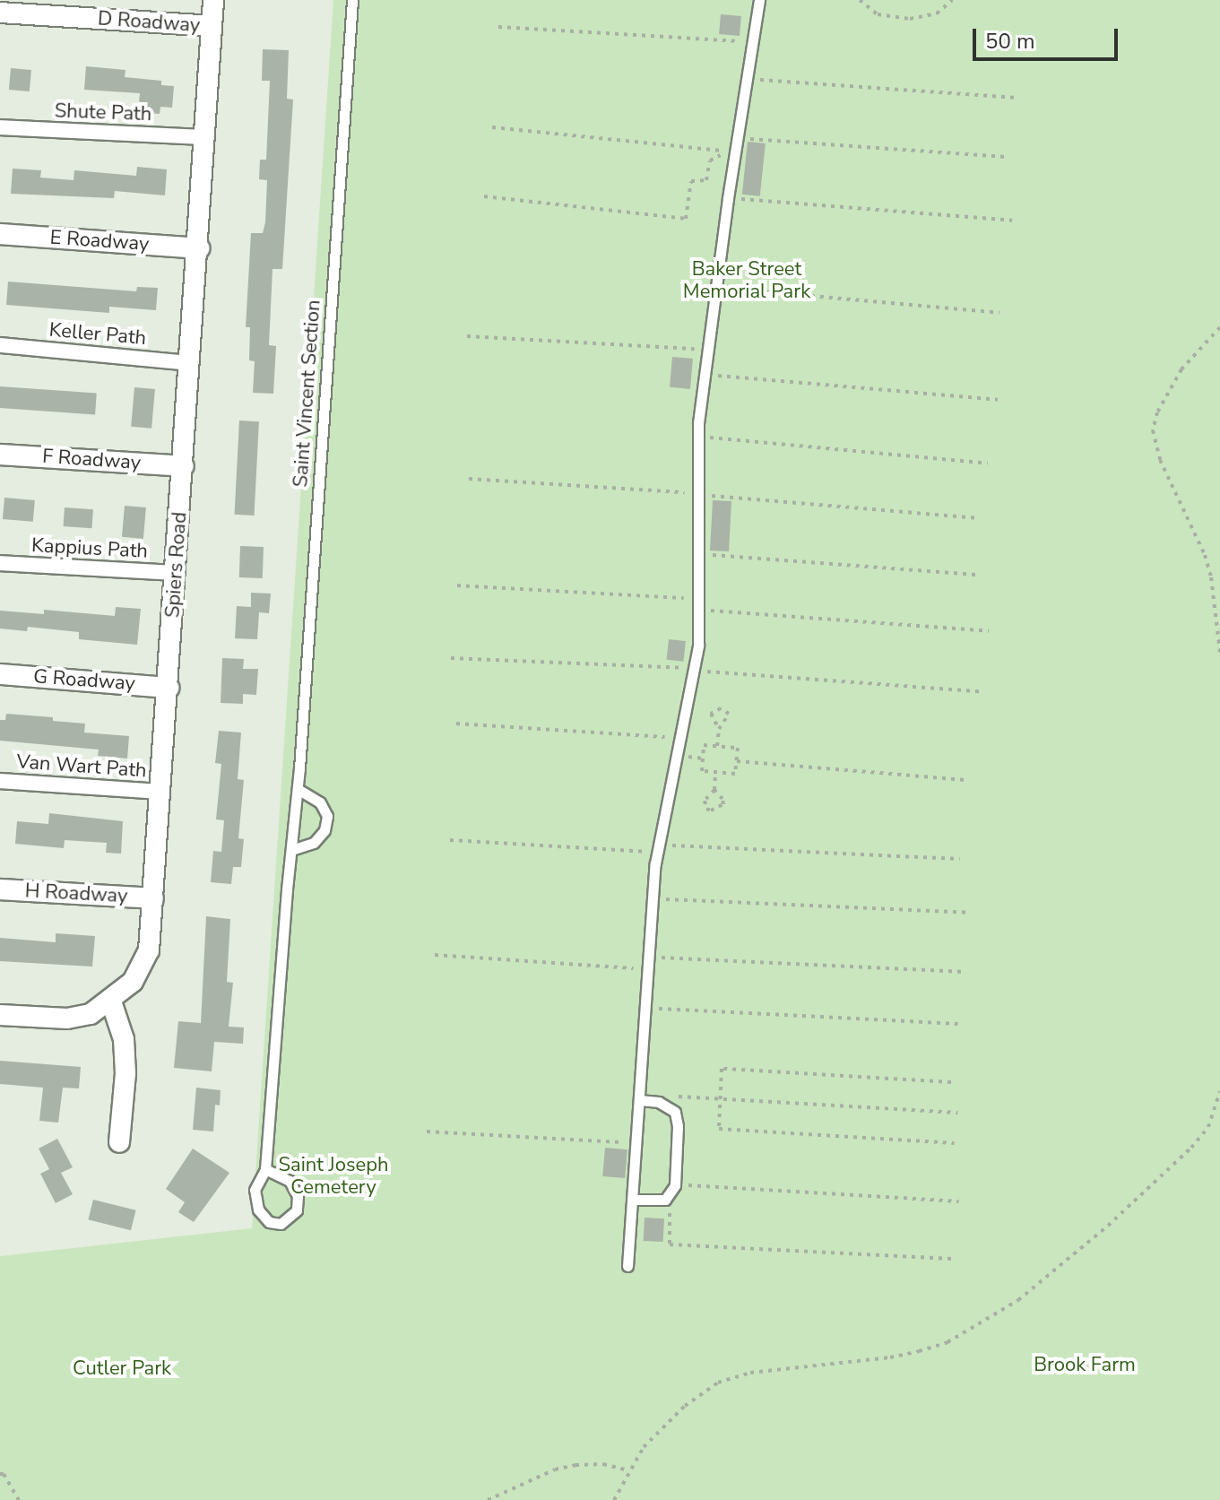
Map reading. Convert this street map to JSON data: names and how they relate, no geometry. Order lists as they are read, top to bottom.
{
  "streets": {
    "street": [
      "D Roadway",
      "Shute Path",
      "E Roadway",
      "Keller Path",
      "F Roadway",
      "Kappius Path",
      "Spiers Road",
      "G Roadway",
      "Van Wart Path",
      "H Roadway"
    ],
    "lane": ["Saint Vincent Section"]
  },
  "crossings": [
    ["D Roadway", "Spiers Road"],
    ["Shute Path", "Spiers Road"],
    ["E Roadway", "Spiers Road"],
    ["Keller Path", "Spiers Road"],
    ["F Roadway", "Spiers Road"],
    ["Kappius Path", "Spiers Road"],
    ["Spiers Road", "G Roadway"],
    ["Spiers Road", "Van Wart Path"],
    ["Spiers Road", "H Roadway"]
  ],
  "parks": [
    "Baker Street Memorial Park",
    "Saint Joseph Cemetery",
    "Brook Farm",
    "Cutler Park"
  ],
  "scale_bar": "50 m"
}
